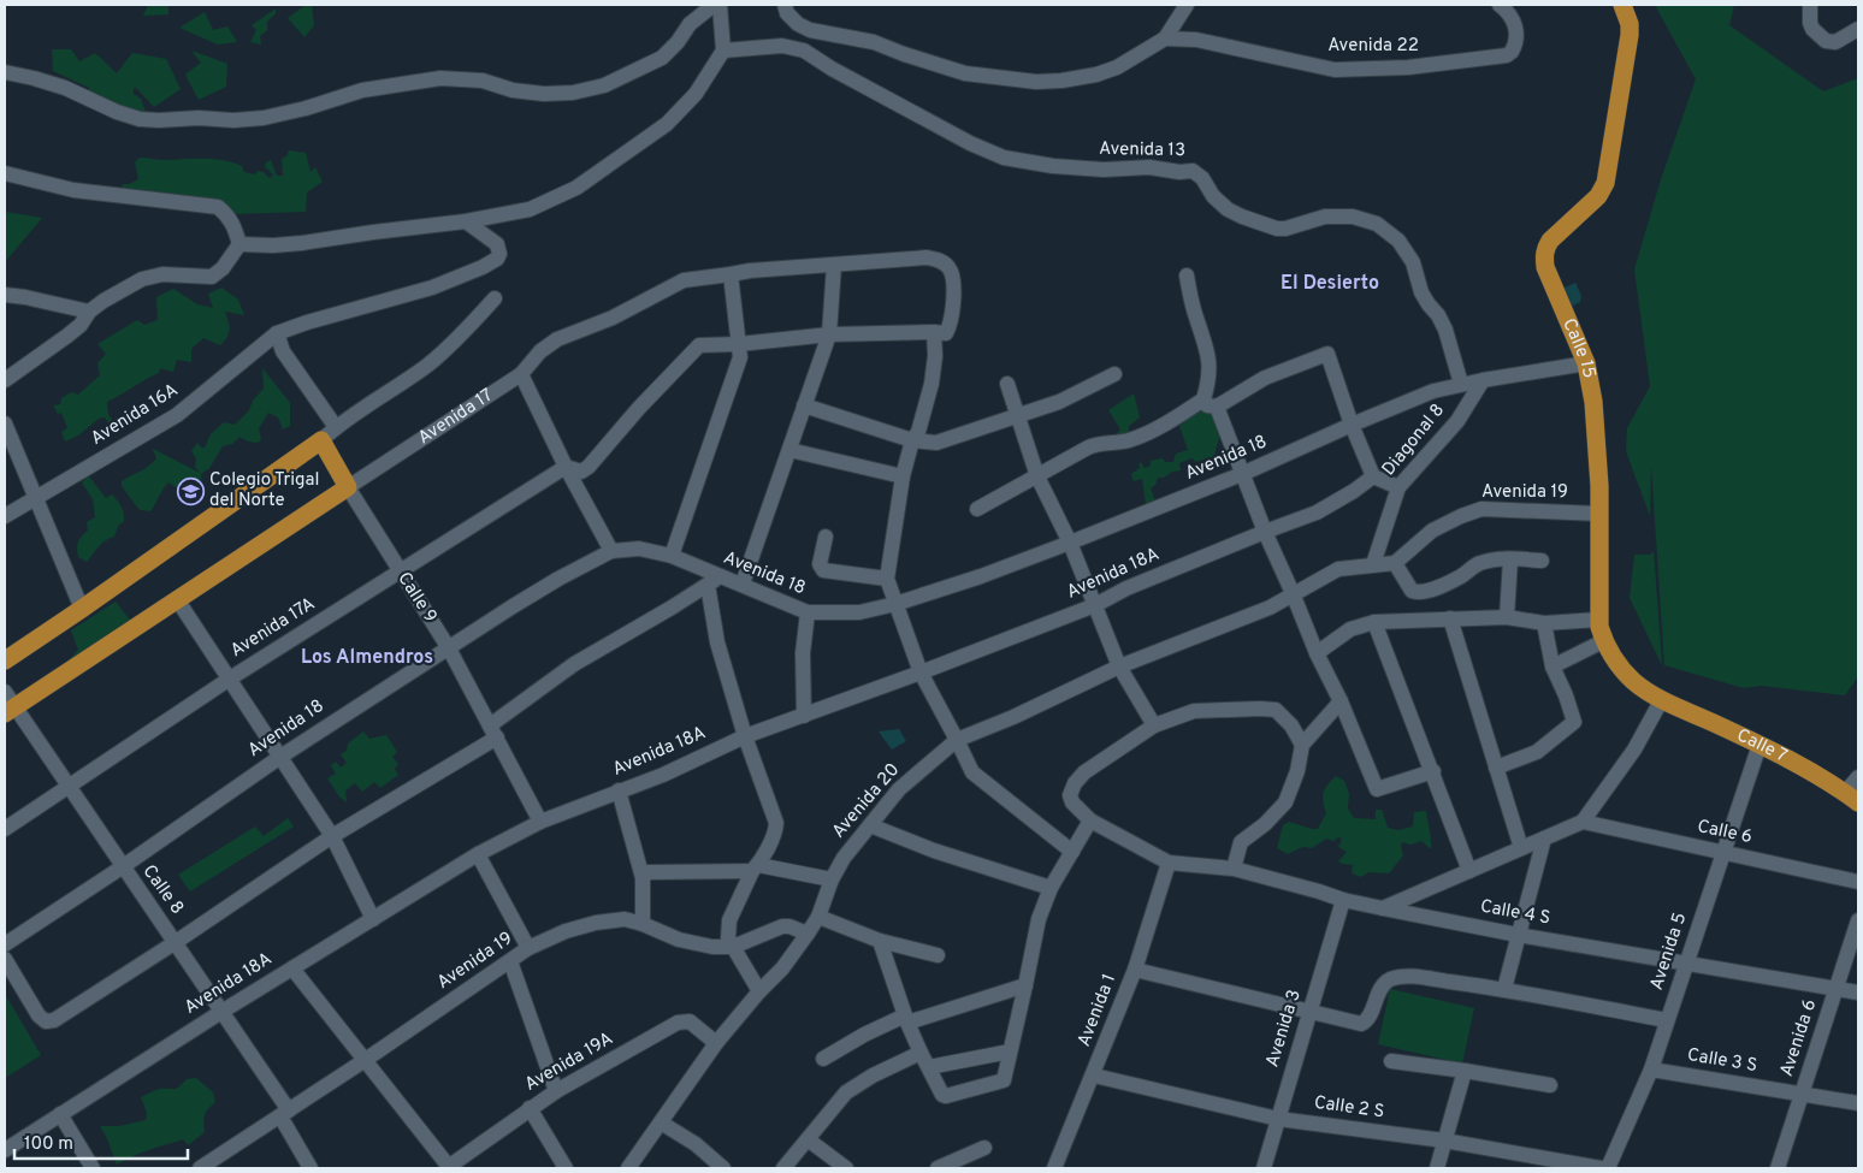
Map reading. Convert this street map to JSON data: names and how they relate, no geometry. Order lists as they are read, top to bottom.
{
  "streets": {
    "main road": [
      "Calle 15",
      "Avenida 17",
      "Calle 9",
      "Calle 7"
    ],
    "street": [
      "Avenida 22",
      "Avenida 13",
      "Avenida 16A",
      "Diagonal 8",
      "Avenida 18",
      "Avenida 19",
      "Avenida 18A",
      "Avenida 17A",
      "Avenida 20",
      "Calle 6",
      "Calle 8",
      "Calle 4 S",
      "Avenida 5",
      "Avenida 1",
      "Avenida 3",
      "Avenida 6",
      "Calle 3 S",
      "Avenida 19A",
      "Calle 2 S"
    ]
  },
  "crossings": [
    ["Avenida 13", "Avenida 18"],
    ["Calle 15", "Avenida 18"],
    ["Calle 15", "Avenida 19"],
    ["Calle 15", "Calle 7"],
    ["Avenida 17", "Calle 9"],
    ["Avenida 17", "Calle 8"],
    ["Diagonal 8", "Avenida 18"],
    ["Diagonal 8", "Avenida 20"],
    ["Avenida 18", "Calle 9"],
    ["Avenida 18", "Calle 8"],
    ["Avenida 19", "Avenida 20"],
    ["Avenida 19", "Calle 8"],
    ["Avenida 18A", "Calle 9"],
    ["Avenida 18A", "Calle 8"],
    ["Calle 9", "Avenida 17A"],
    ["Avenida 17A", "Calle 8"],
    ["Calle 7", "Avenida 5"],
    ["Avenida 20", "Avenida 19A"],
    ["Calle 6", "Avenida 5"],
    ["Calle 4 S", "Avenida 5"],
    ["Calle 4 S", "Avenida 1"],
    ["Calle 4 S", "Avenida 3"],
    ["Calle 4 S", "Avenida 6"],
    ["Avenida 5", "Calle 3 S"],
    ["Avenida 1", "Calle 2 S"],
    ["Avenida 3", "Calle 2 S"],
    ["Avenida 6", "Calle 3 S"]
  ],
  "districts": ["El Desierto", "Los Almendros"],
  "places": {
    "school or university": ["Colegio Trigal del Norte"]
  },
  "scale_bar": "100 m"
}
